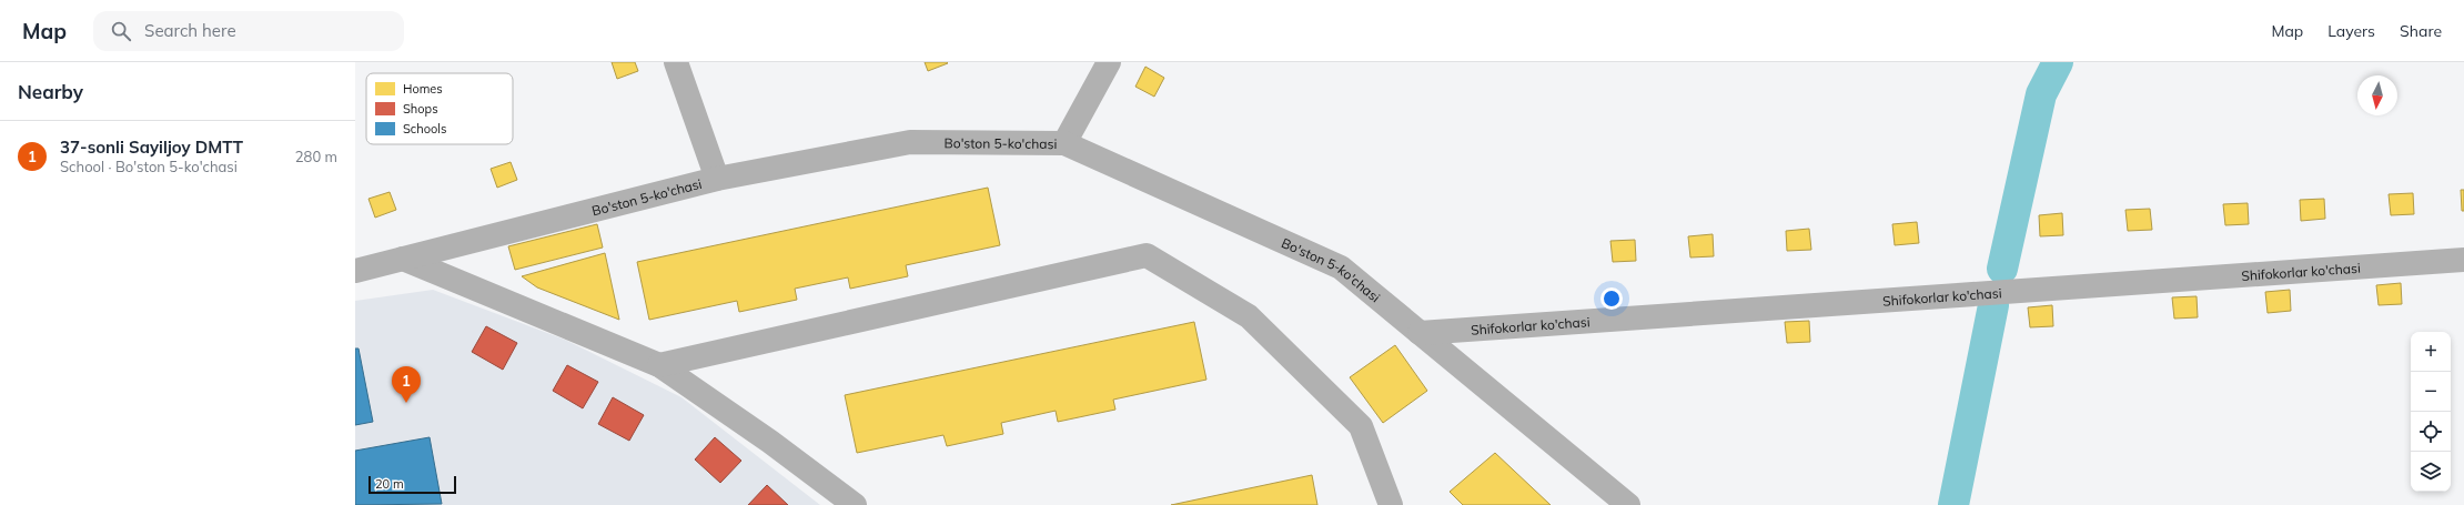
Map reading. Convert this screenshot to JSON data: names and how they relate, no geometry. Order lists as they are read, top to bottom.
{
  "streets": {
    "street": ["Bo'ston 5-ko'chasi", "Shifokorlar ko'chasi"]
  },
  "crossings": [
    ["Bo'ston 5-ko'chasi", "Shifokorlar ko'chasi"]
  ],
  "legend": ["Homes", "Shops", "Schools"],
  "scale_bar": "20 m",
  "north": "bottom",
  "page": {
    "header": "Map",
    "search": "Search here",
    "nav": ["Map", "Layers", "Share"],
    "heading": "Nearby",
    "list": [
      {
        "mark": "1",
        "name": "37-sonli Sayiljoy DMTT",
        "note": "School · Bo'ston 5-ko'chasi",
        "value": "280 m"
      }
    ],
    "map_buttons": ["+", "−"],
    "pins": "1",
    "scale": "20 m"
  }
}
